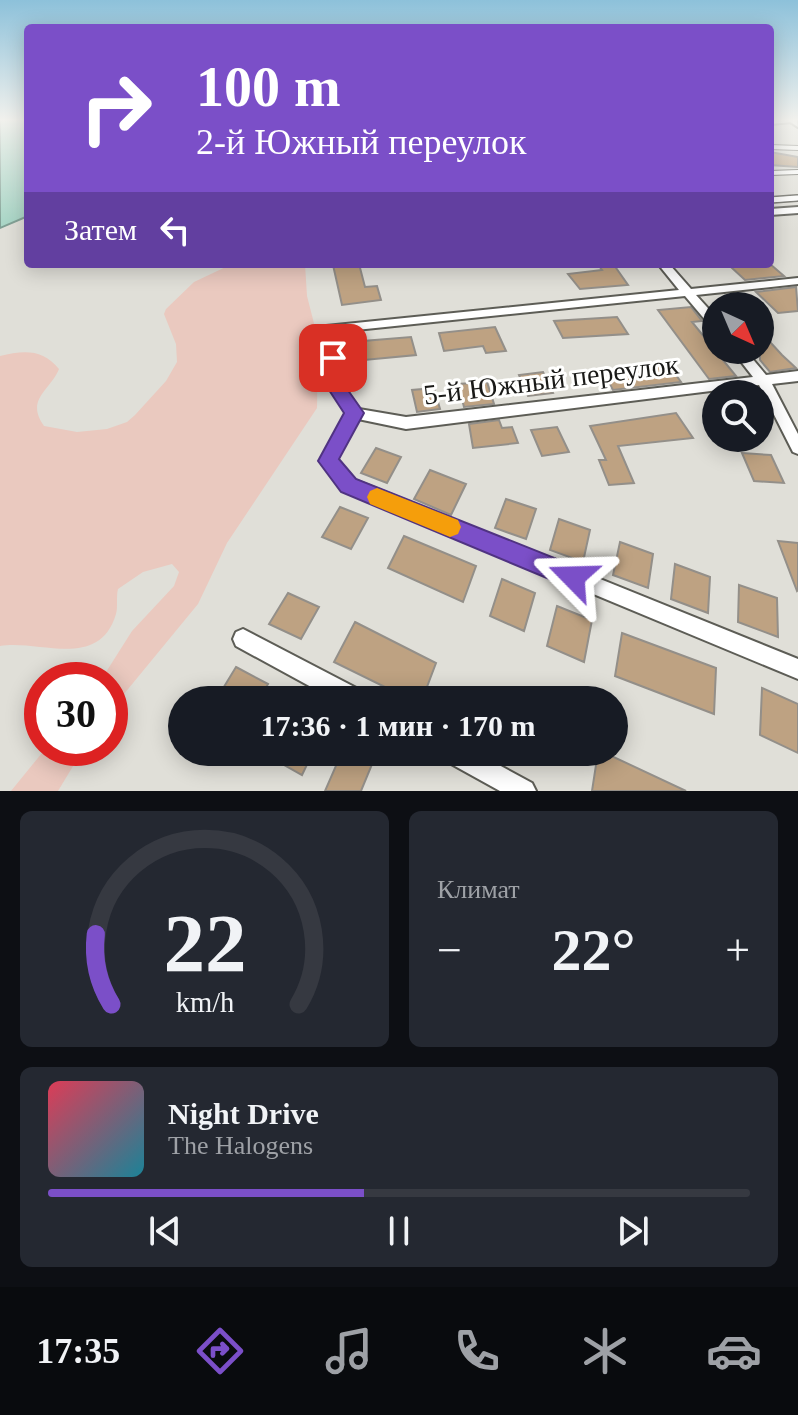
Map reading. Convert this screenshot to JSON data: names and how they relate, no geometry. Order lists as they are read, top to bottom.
{
  "streets": {
    "street": ["5-й Южный переулок"]
  },
  "north": "bottom right",
  "page": {
    "turn": ["100 m", "2-й Южный переулок"],
    "then": "Затем",
    "limit": "30",
    "trip": "17:36 · 1 мин · 170 m",
    "tile": "Климат",
    "heat": ["−", "22°", "+"],
    "song": ["Night Drive", "The Halogens"],
    "tabs": "17:35",
    "gauge": ["22", "km/h"]
  }
}
